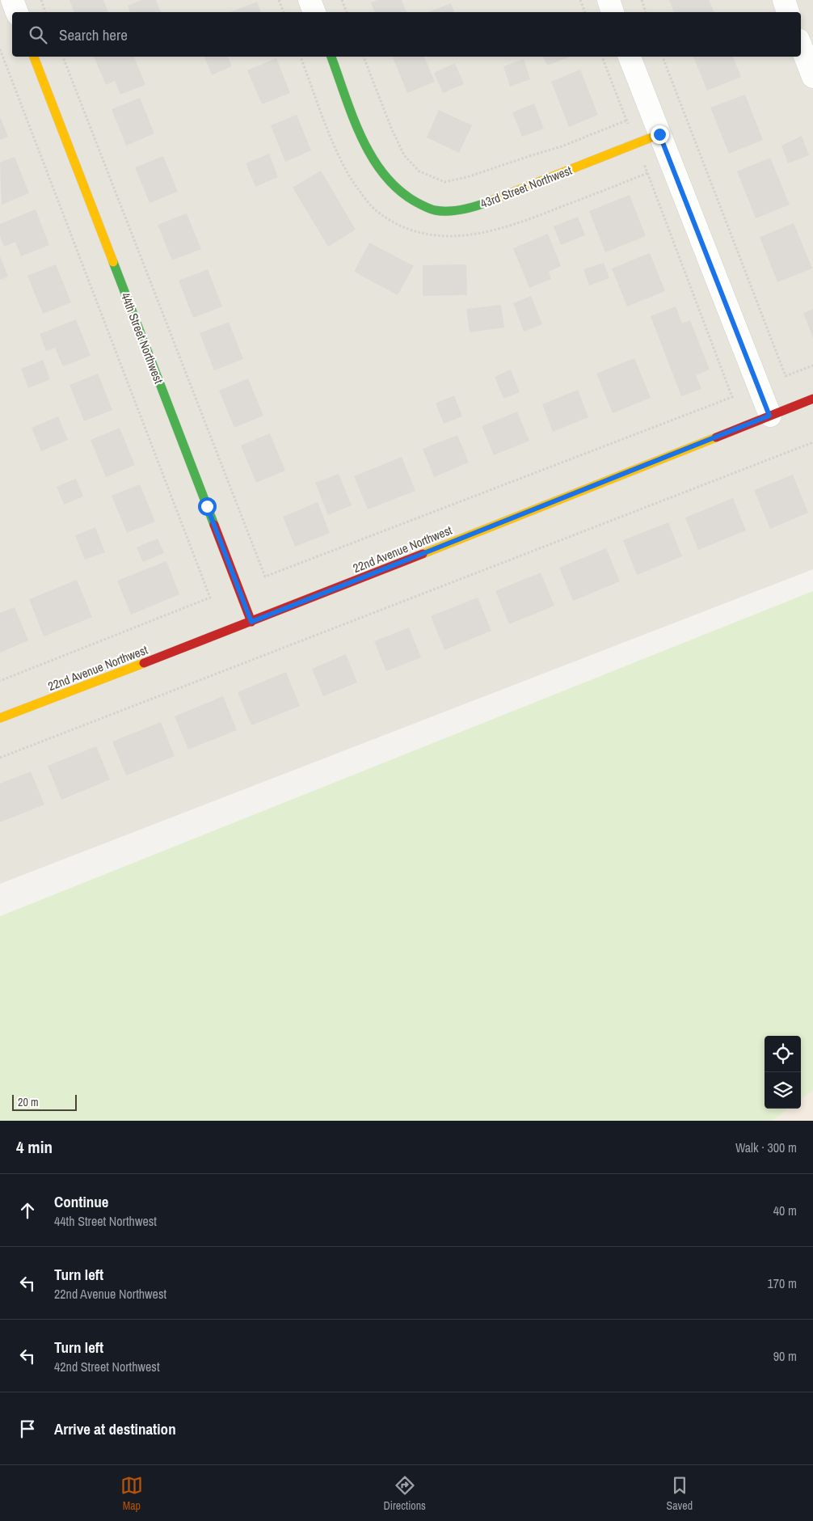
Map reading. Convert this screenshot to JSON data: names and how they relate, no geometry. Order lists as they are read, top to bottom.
{
  "streets": {
    "street": ["43rd Street Northwest", "44th Street Northwest", "22nd Avenue Northwest"]
  },
  "crossings": [
    ["44th Street Northwest", "22nd Avenue Northwest"]
  ],
  "scale_bar": "20 m",
  "page": {
    "search": "Search here",
    "scale": "20 m",
    "heading": ["4 min", "Walk · 300 m"],
    "list": [
      ["Continue", "44th Street Northwest", "40 m"],
      ["Turn left", "22nd Avenue Northwest", "170 m"],
      ["Turn left", "42nd Street Northwest", "90 m"],
      "Arrive at destination"
    ],
    "nav": ["Map", "Directions", "Saved"]
  }
}
